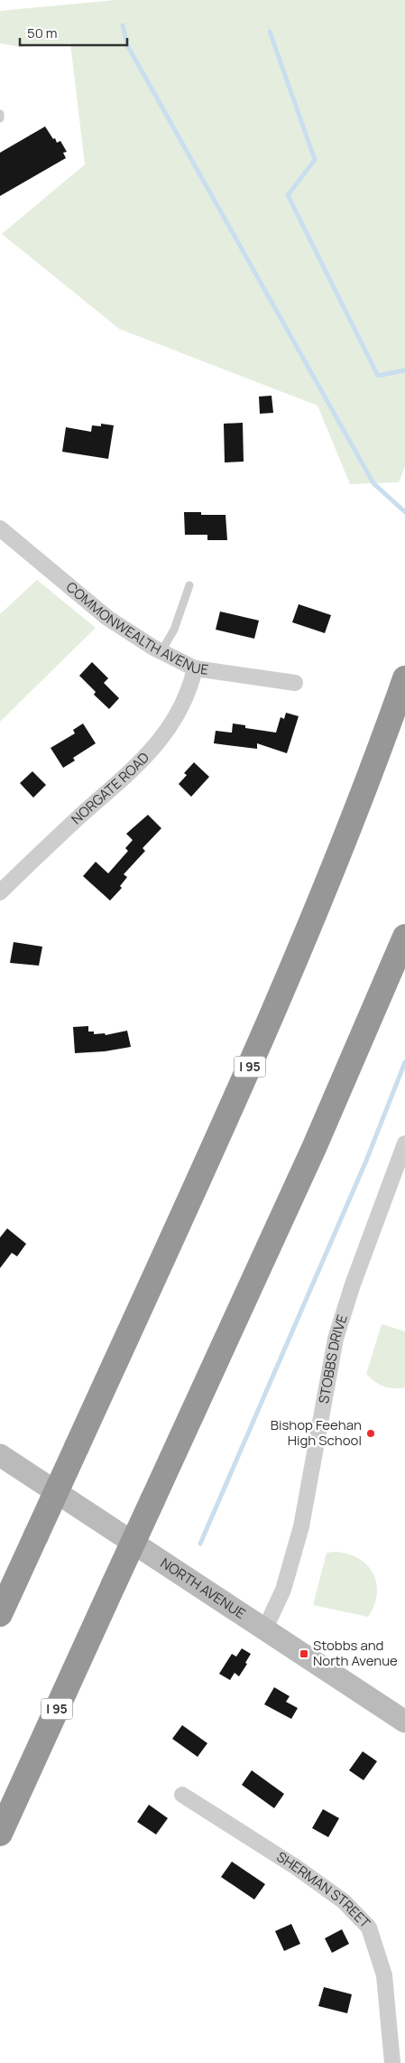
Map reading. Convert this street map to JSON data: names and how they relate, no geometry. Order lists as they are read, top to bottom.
{
  "streets": {
    "highway": ["I 95"],
    "main road": ["NORTH AVENUE"],
    "street": [
      "COMMONWEALTH AVENUE",
      "NORGATE ROAD",
      "STOBBS DRIVE",
      "SHERMAN STREET"
    ]
  },
  "crossings": [
    ["COMMONWEALTH AVENUE", "NORGATE ROAD"],
    ["STOBBS DRIVE", "NORTH AVENUE"]
  ],
  "places": {
    "other": ["Bishop Feehan High School"],
    "transit": ["Stobbs and North Avenue"]
  },
  "scale_bar": "50 m"
}
